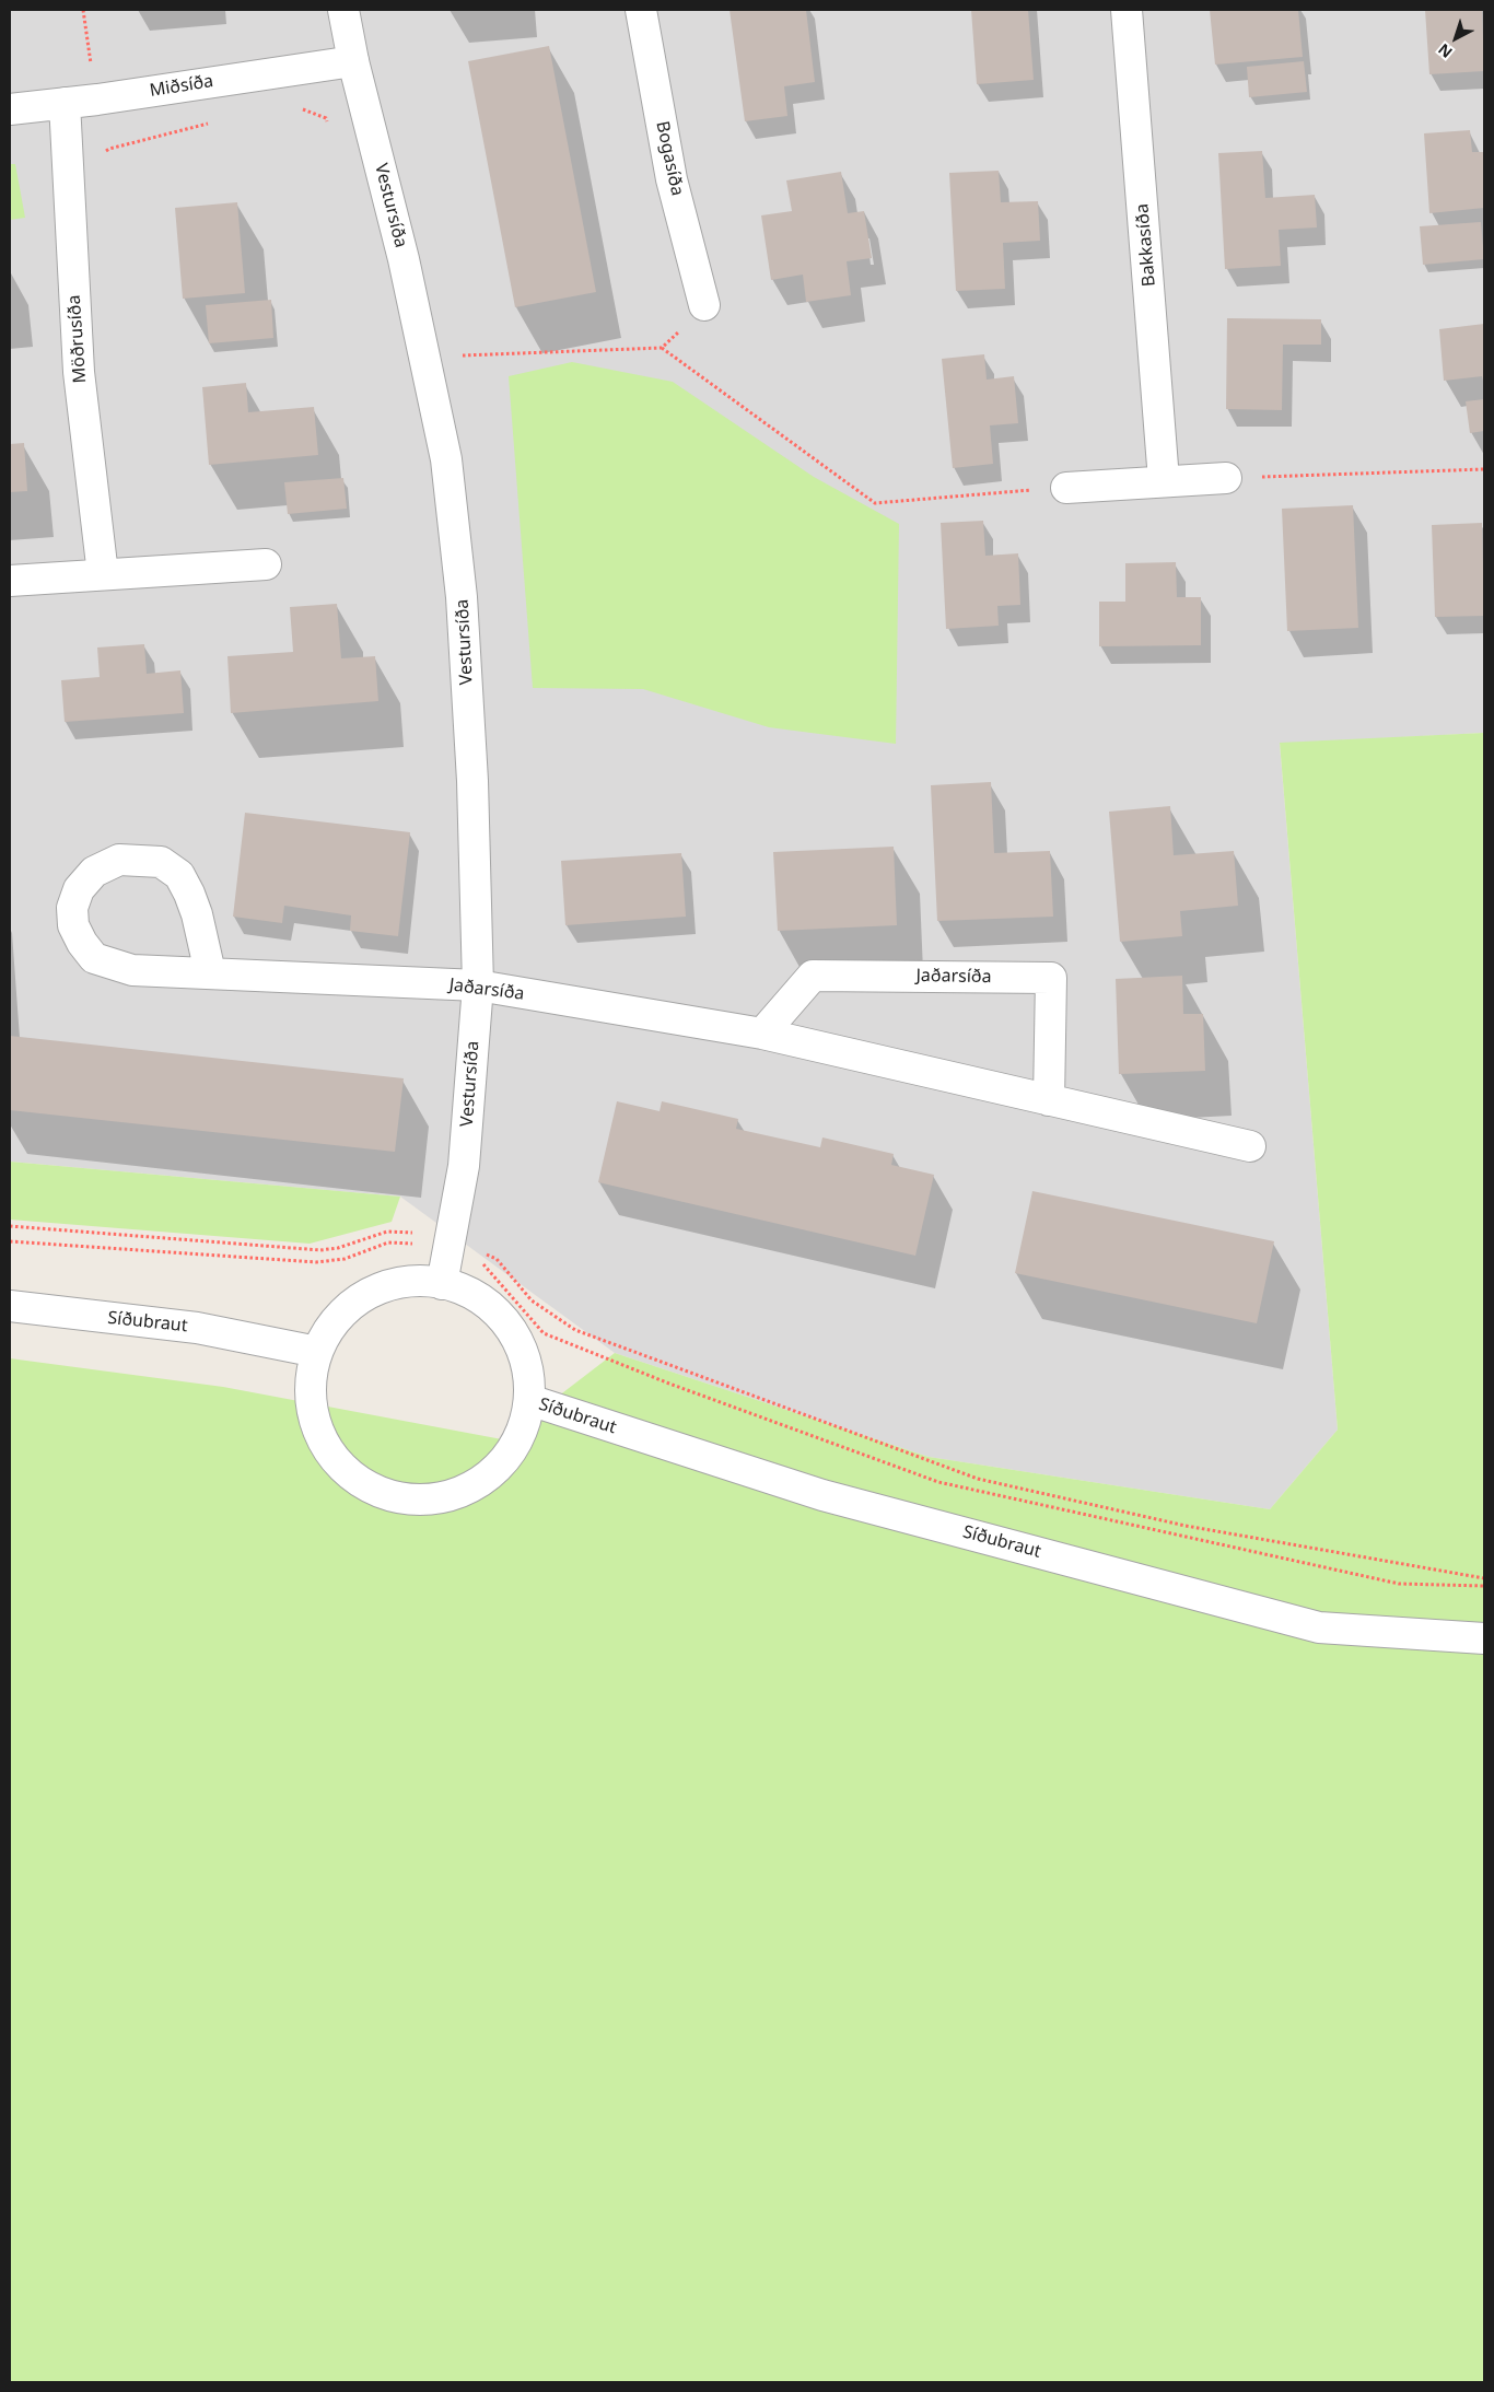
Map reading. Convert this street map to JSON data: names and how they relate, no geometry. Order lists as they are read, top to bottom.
{
  "streets": {
    "street": [
      "Miðsíða",
      "Bogasíða",
      "Vestursíða",
      "Bakkasíða",
      "Möðrusíða",
      "Jaðarsíða",
      "Síðubraut"
    ]
  },
  "crossings": [
    ["Miðsíða", "Vestursíða"],
    ["Miðsíða", "Möðrusíða"],
    ["Vestursíða", "Jaðarsíða"]
  ],
  "north": "bottom left"
}
